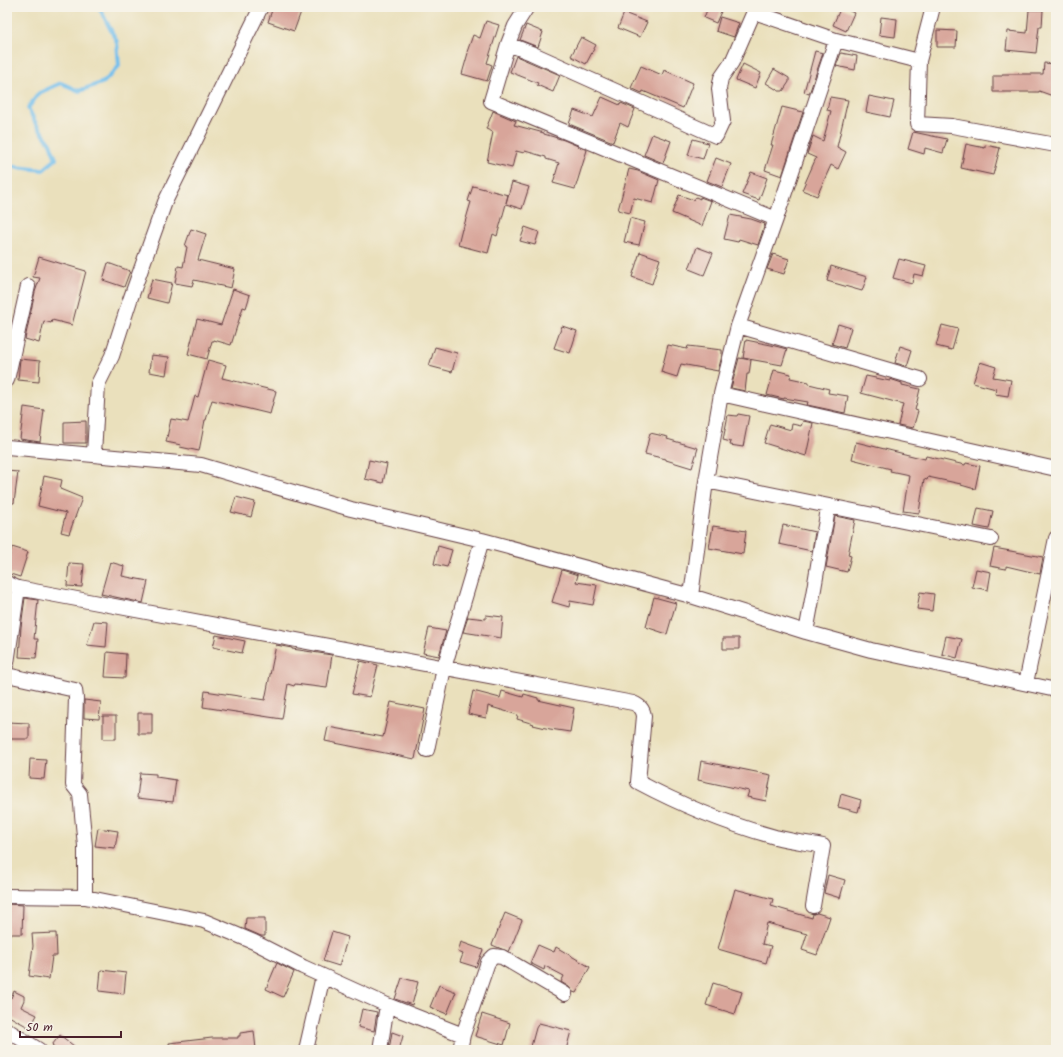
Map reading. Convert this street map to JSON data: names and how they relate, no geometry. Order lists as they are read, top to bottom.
{
  "scale_bar": "50 m"
}
